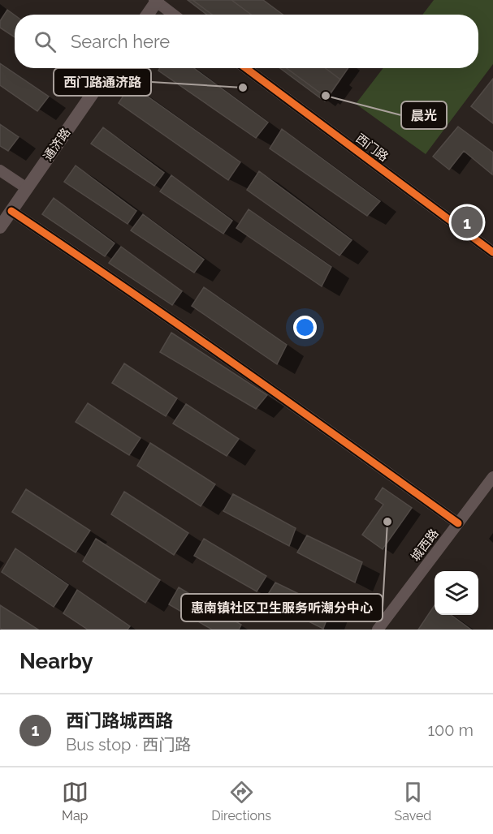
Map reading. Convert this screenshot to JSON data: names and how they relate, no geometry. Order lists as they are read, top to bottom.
{
  "streets": {
    "street": ["通济路", "西门路", "城西路"]
  },
  "places": ["西门路通济路", "晨光", "惠南镇社区卫生服务听潮分中心"],
  "page": {
    "search": "Search here",
    "pins": "1",
    "heading": "Nearby",
    "list": [
      {
        "mark": "1",
        "name": "西门路城西路",
        "note": "Bus stop · 西门路",
        "value": "100 m"
      }
    ],
    "nav": ["Map", "Directions", "Saved"]
  }
}
